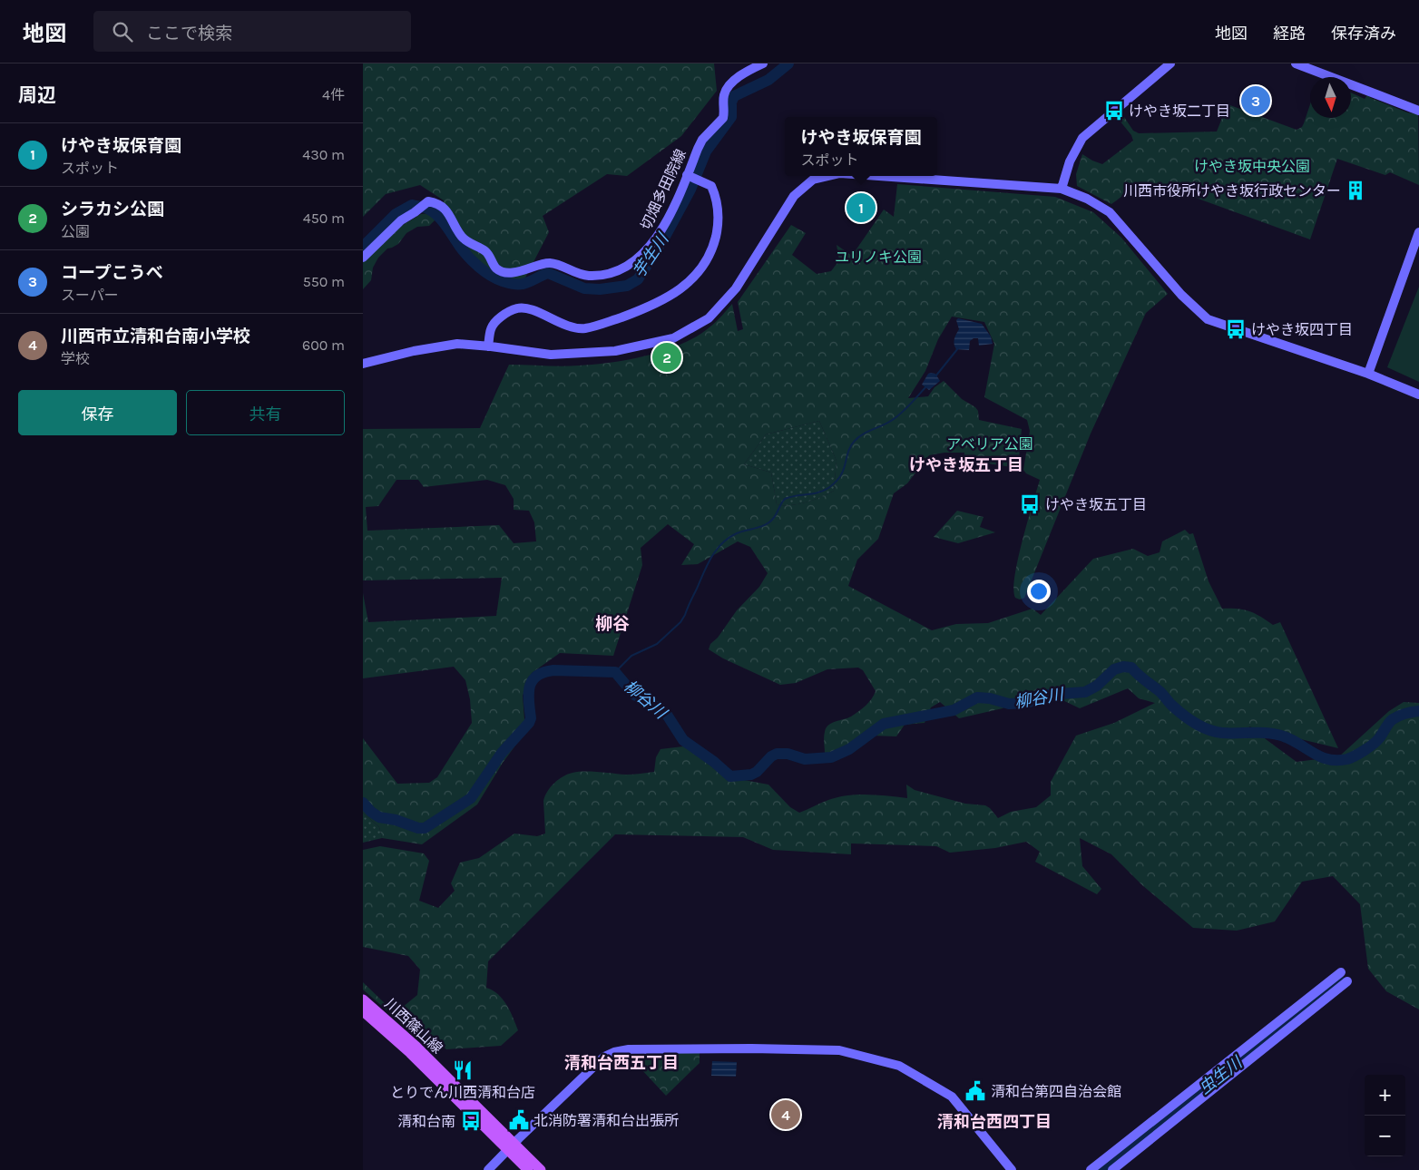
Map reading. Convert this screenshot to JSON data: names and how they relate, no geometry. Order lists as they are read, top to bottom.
{
  "streets": {
    "main road": ["川西篠山線"],
    "street": ["切畑多田院線"]
  },
  "districts": [
    "けやき坂五丁目",
    "柳谷",
    "清和台西五丁目",
    "清和台西四丁目"
  ],
  "water": ["芋生川", "柳谷川", "虫生川"],
  "parks": ["けやき坂中央公園", "ユリノキ公園", "アベリア公園"],
  "places": {
    "bus stop": [
      "けやき坂二丁目",
      "けやき坂四丁目",
      "けやき坂五丁目",
      "清和台南"
    ],
    "building": ["川西市役所けやき坂行政センター"],
    "restaurant": ["とりでん川西清和台店"],
    "public building": ["清和台第四自治会館", "北消防署清和台出張所"]
  },
  "north": "bottom",
  "page": {
    "header": "地図",
    "search": "ここで検索",
    "nav": ["地図", "経路", "保存済み"],
    "heading": ["周辺", "4件"],
    "pins": [
      "3",
      "1",
      "2",
      "4"
    ],
    "popup": ["けやき坂保育園", "スポット"],
    "list": [
      {
        "mark": "1",
        "name": "けやき坂保育園",
        "note": "スポット",
        "value": "430 m"
      },
      {
        "mark": "2",
        "name": "シラカシ公園",
        "note": "公園",
        "value": "450 m"
      },
      {
        "mark": "3",
        "name": "コープこうべ",
        "note": "スーパー",
        "value": "550 m"
      },
      {
        "mark": "4",
        "name": "川西市立清和台南小学校",
        "note": "学校",
        "value": "600 m"
      }
    ],
    "buttons": ["保存", "共有"],
    "map_buttons": ["+", "−"]
  }
}
